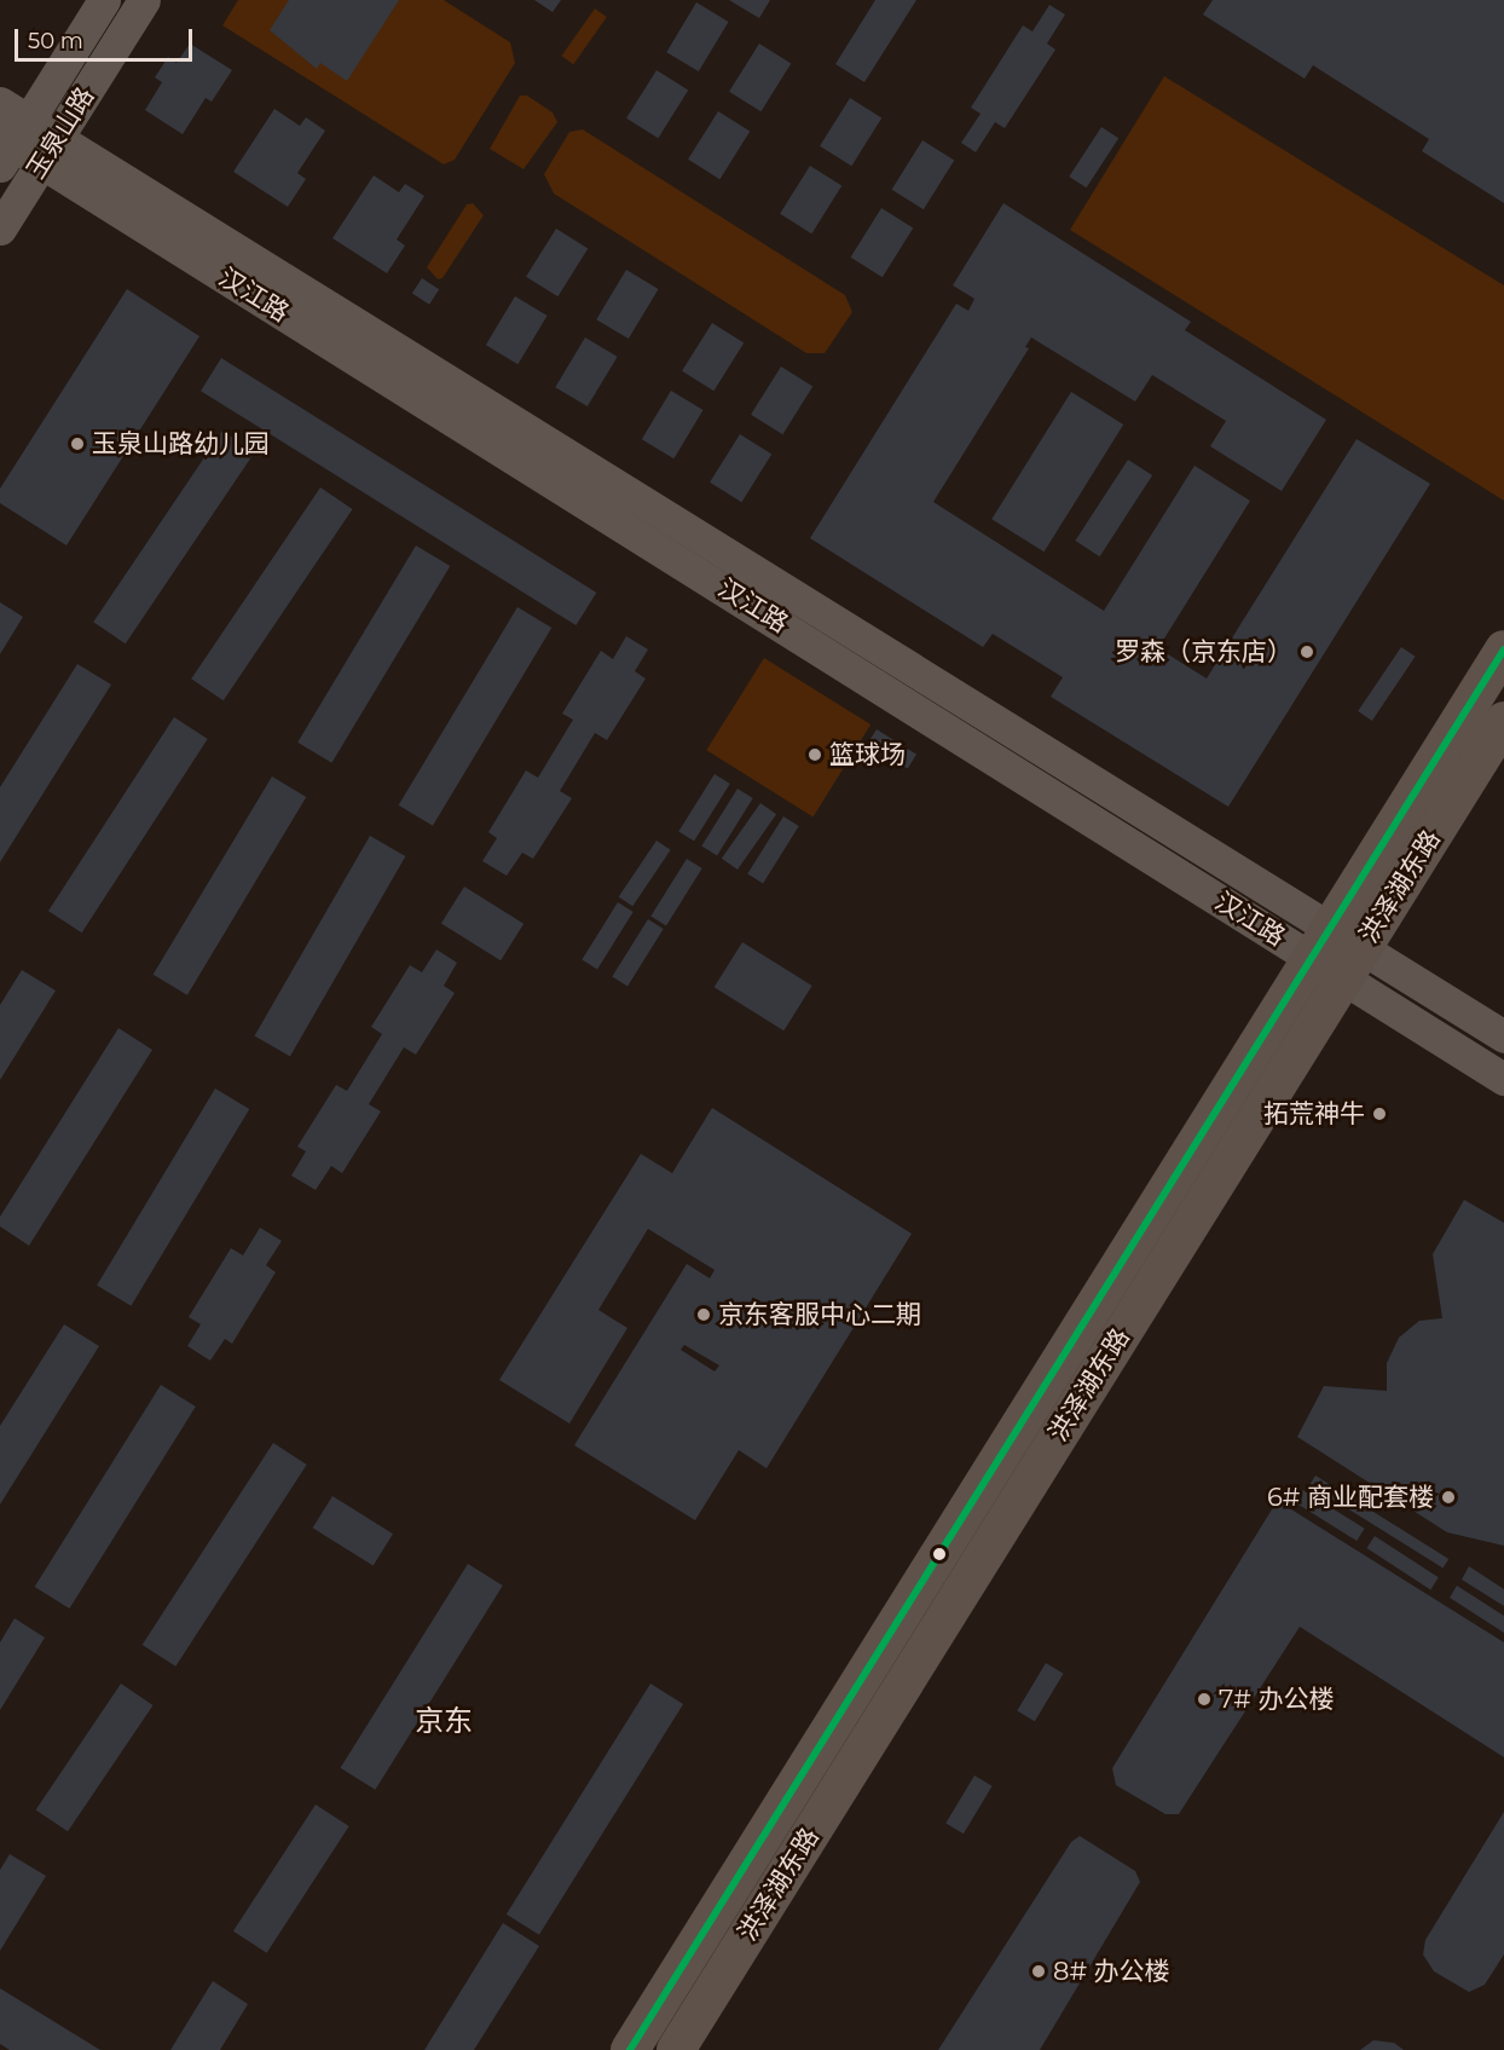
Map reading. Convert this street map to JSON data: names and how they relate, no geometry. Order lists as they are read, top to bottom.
{
  "streets": {
    "main road": ["洪泽湖东路"],
    "street": ["玉泉山路", "汉江路"]
  },
  "crossings": [
    ["玉泉山路", "汉江路"],
    ["汉江路", "洪泽湖东路"]
  ],
  "districts": ["京东"],
  "places": [
    "玉泉山路幼儿园",
    "罗森（京东店）",
    "篮球场",
    "拓荒神牛",
    "京东客服中心二期",
    "6# 商业配套楼",
    "7# 办公楼",
    "8# 办公楼"
  ],
  "scale_bar": "50 m"
}
